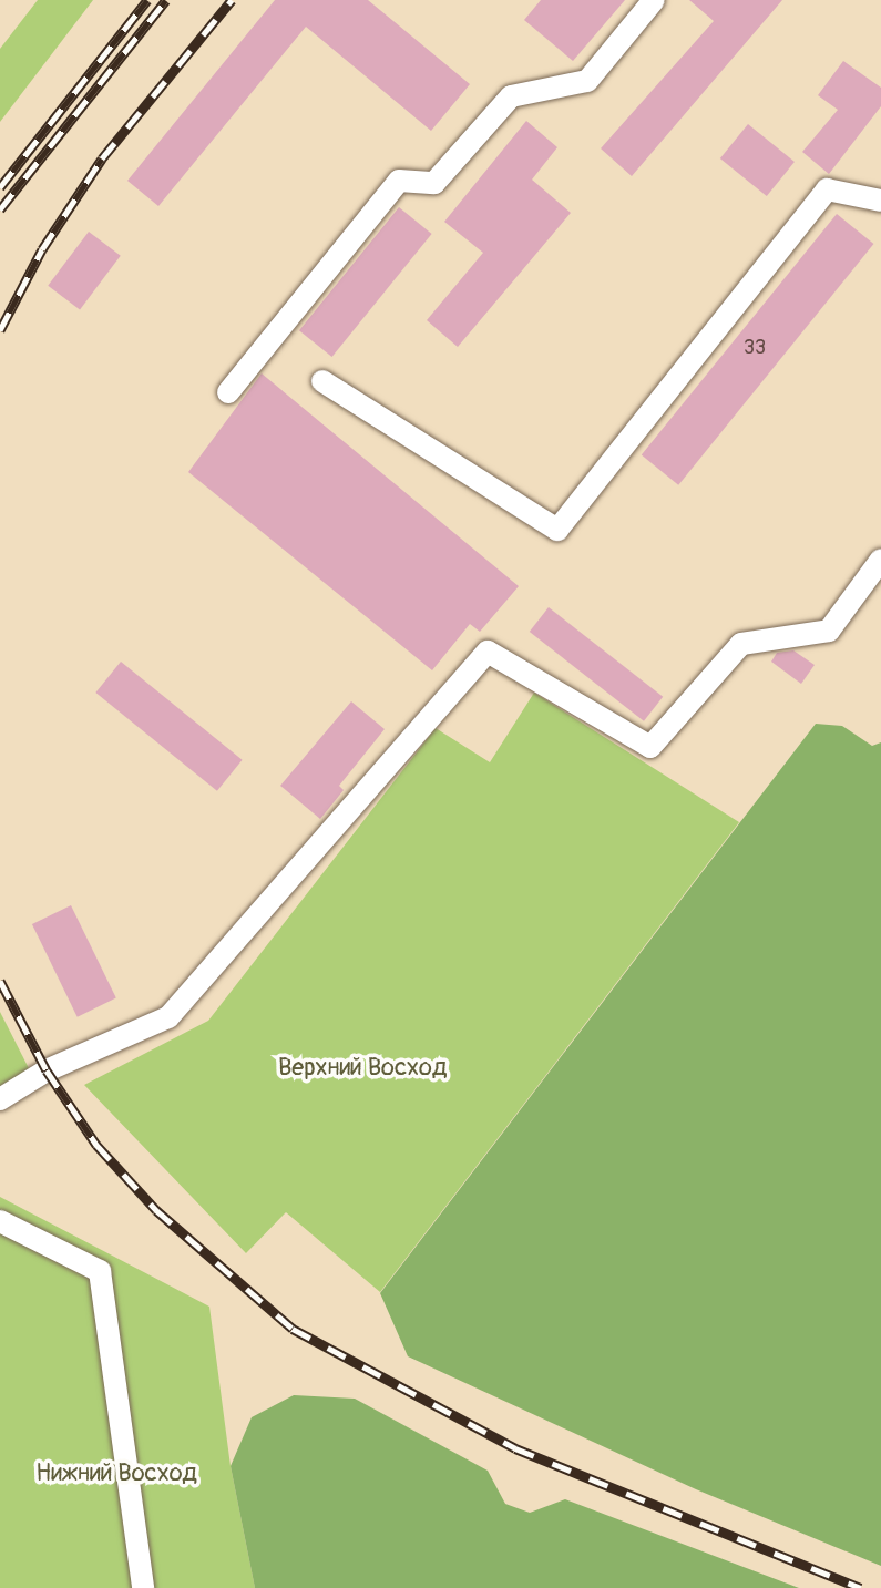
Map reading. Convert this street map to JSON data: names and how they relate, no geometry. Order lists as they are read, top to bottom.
{
  "parks": ["Верхний Восход", "Нижний Восход"],
  "house_numbers": ["33"]
}
